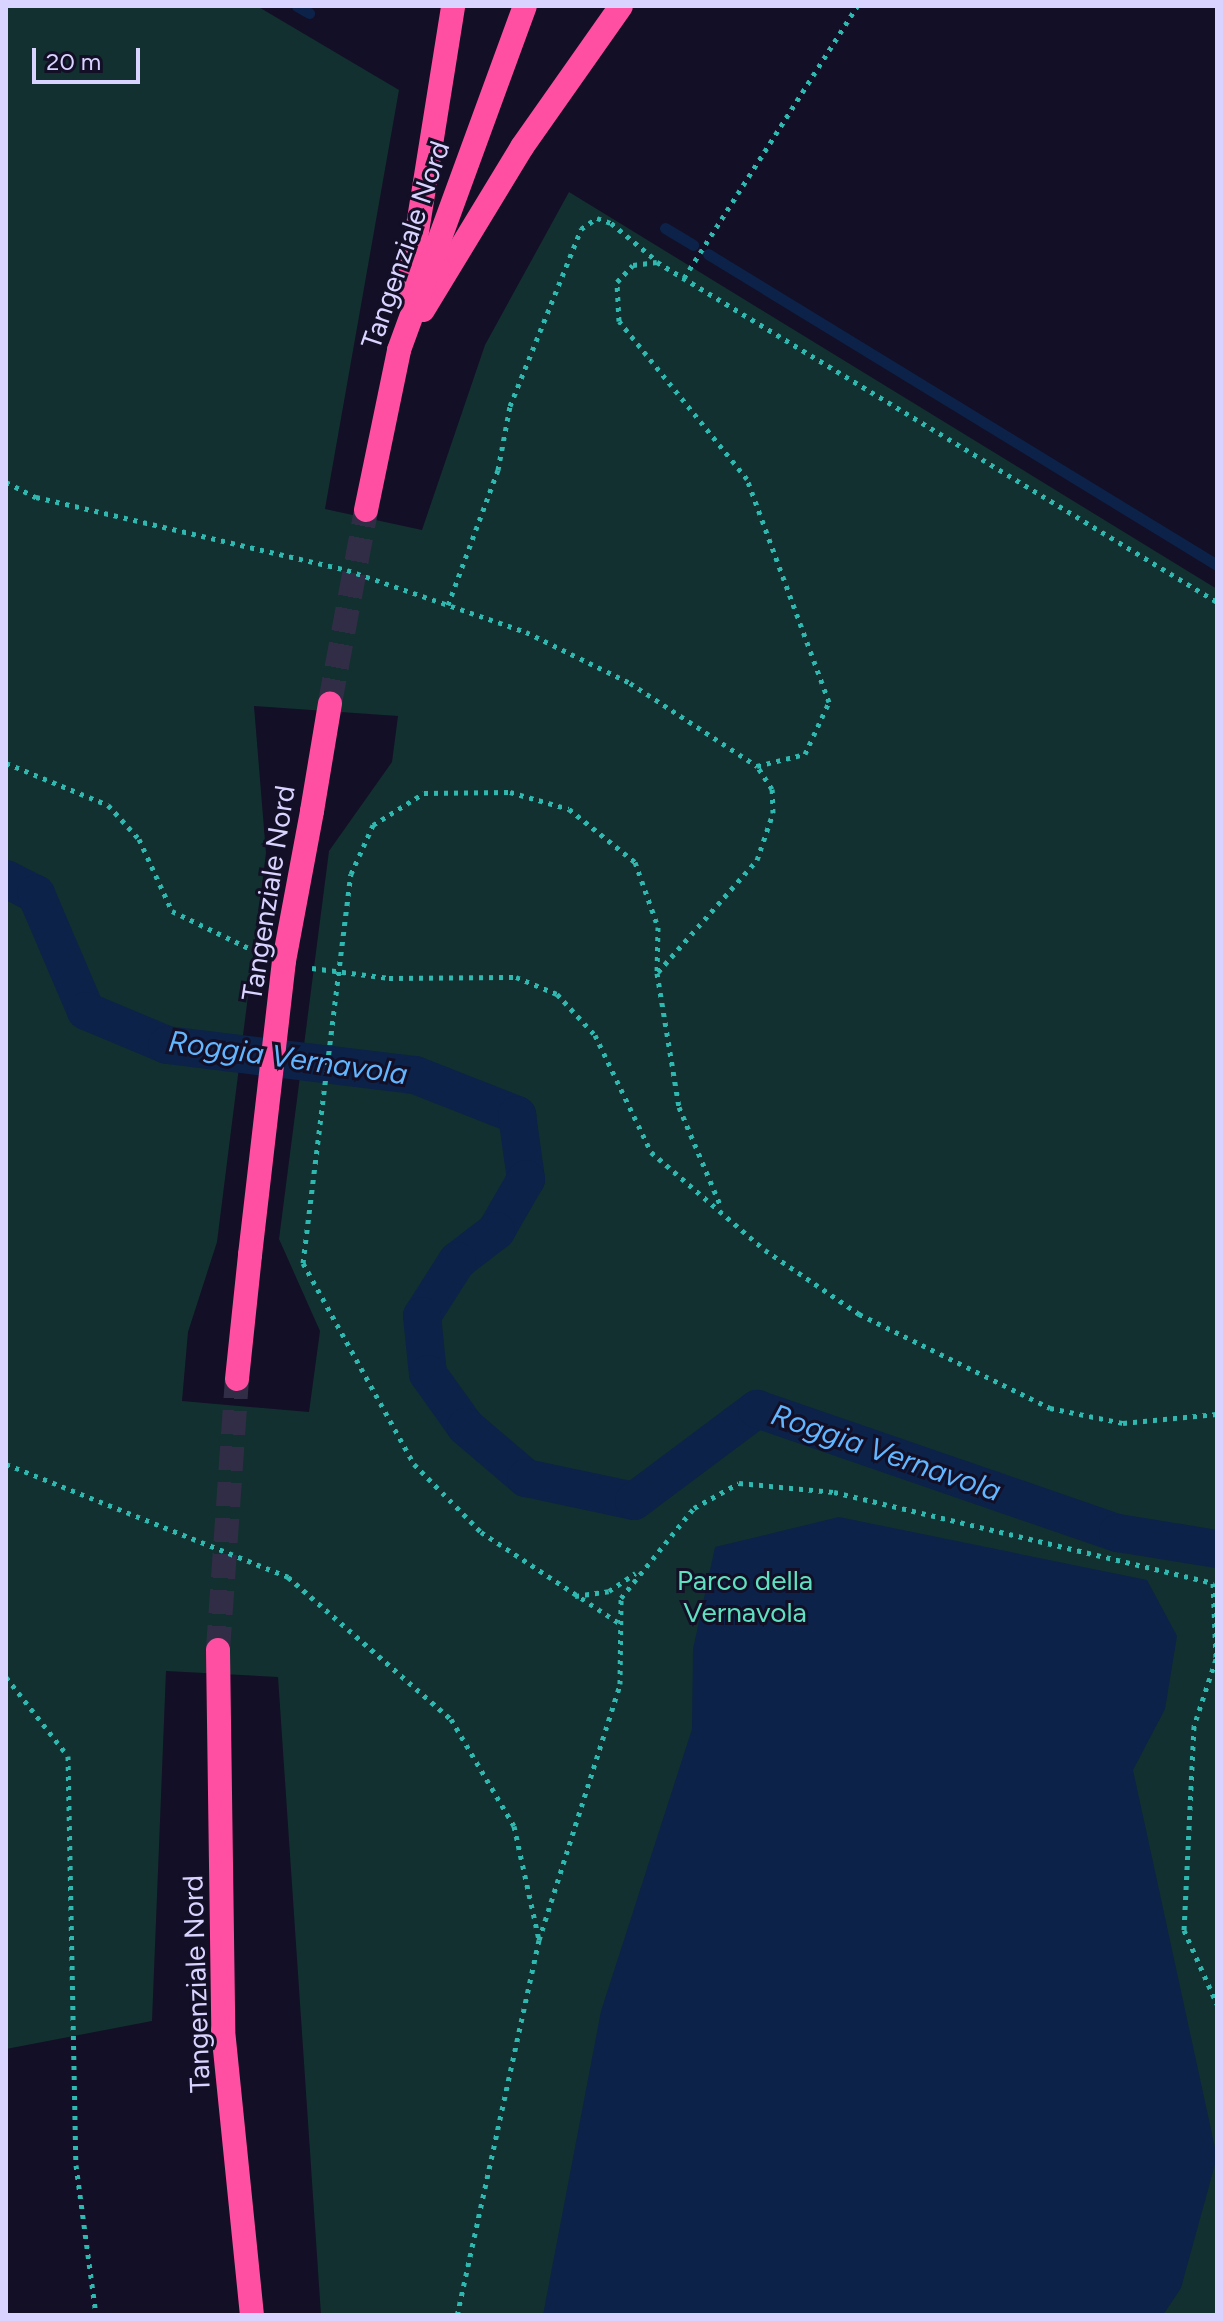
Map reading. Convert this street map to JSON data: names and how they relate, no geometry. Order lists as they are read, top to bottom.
{
  "streets": {
    "highway": ["Tangenziale Nord"]
  },
  "water": ["Roggia Vernavola"],
  "parks": ["Parco della Vernavola"],
  "scale_bar": "20 m"
}
